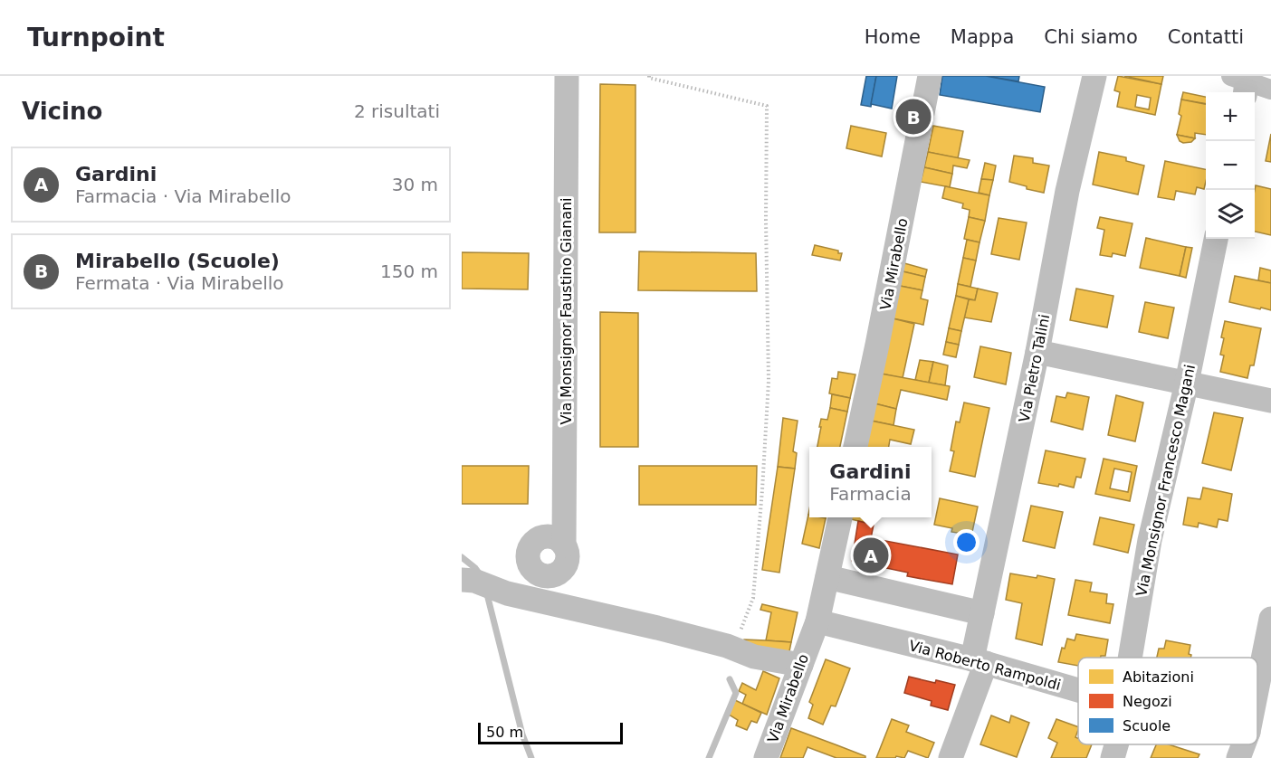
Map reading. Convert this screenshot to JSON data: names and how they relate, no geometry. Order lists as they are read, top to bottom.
{
  "streets": {
    "street": [
      "Via Mirabello",
      "Via Monsignor Faustino Gianani",
      "Via Pietro Talini",
      "Via Monsignor Francesco Magani",
      "Via Roberto Rampoldi"
    ]
  },
  "crossings": [
    ["Via Mirabello", "Via Roberto Rampoldi"],
    ["Via Pietro Talini", "Via Roberto Rampoldi"]
  ],
  "legend": ["Abitazioni", "Negozi", "Scuole"],
  "scale_bar": "50 m",
  "page": {
    "header": "Turnpoint",
    "nav": [
      "Home",
      "Mappa",
      "Chi siamo",
      "Contatti"
    ],
    "heading": ["Vicino", "2 risultati"],
    "map_buttons": ["+", "−"],
    "pins": ["B", "A"],
    "list": [
      {
        "mark": "A",
        "name": "Gardini",
        "note": "Farmacia · Via Mirabello",
        "value": "30 m"
      },
      {
        "mark": "B",
        "name": "Mirabello (Scuole)",
        "note": "Fermata · Via Mirabello",
        "value": "150 m"
      }
    ],
    "popup": ["Gardini", "Farmacia"],
    "scale": "50 m"
  }
}
